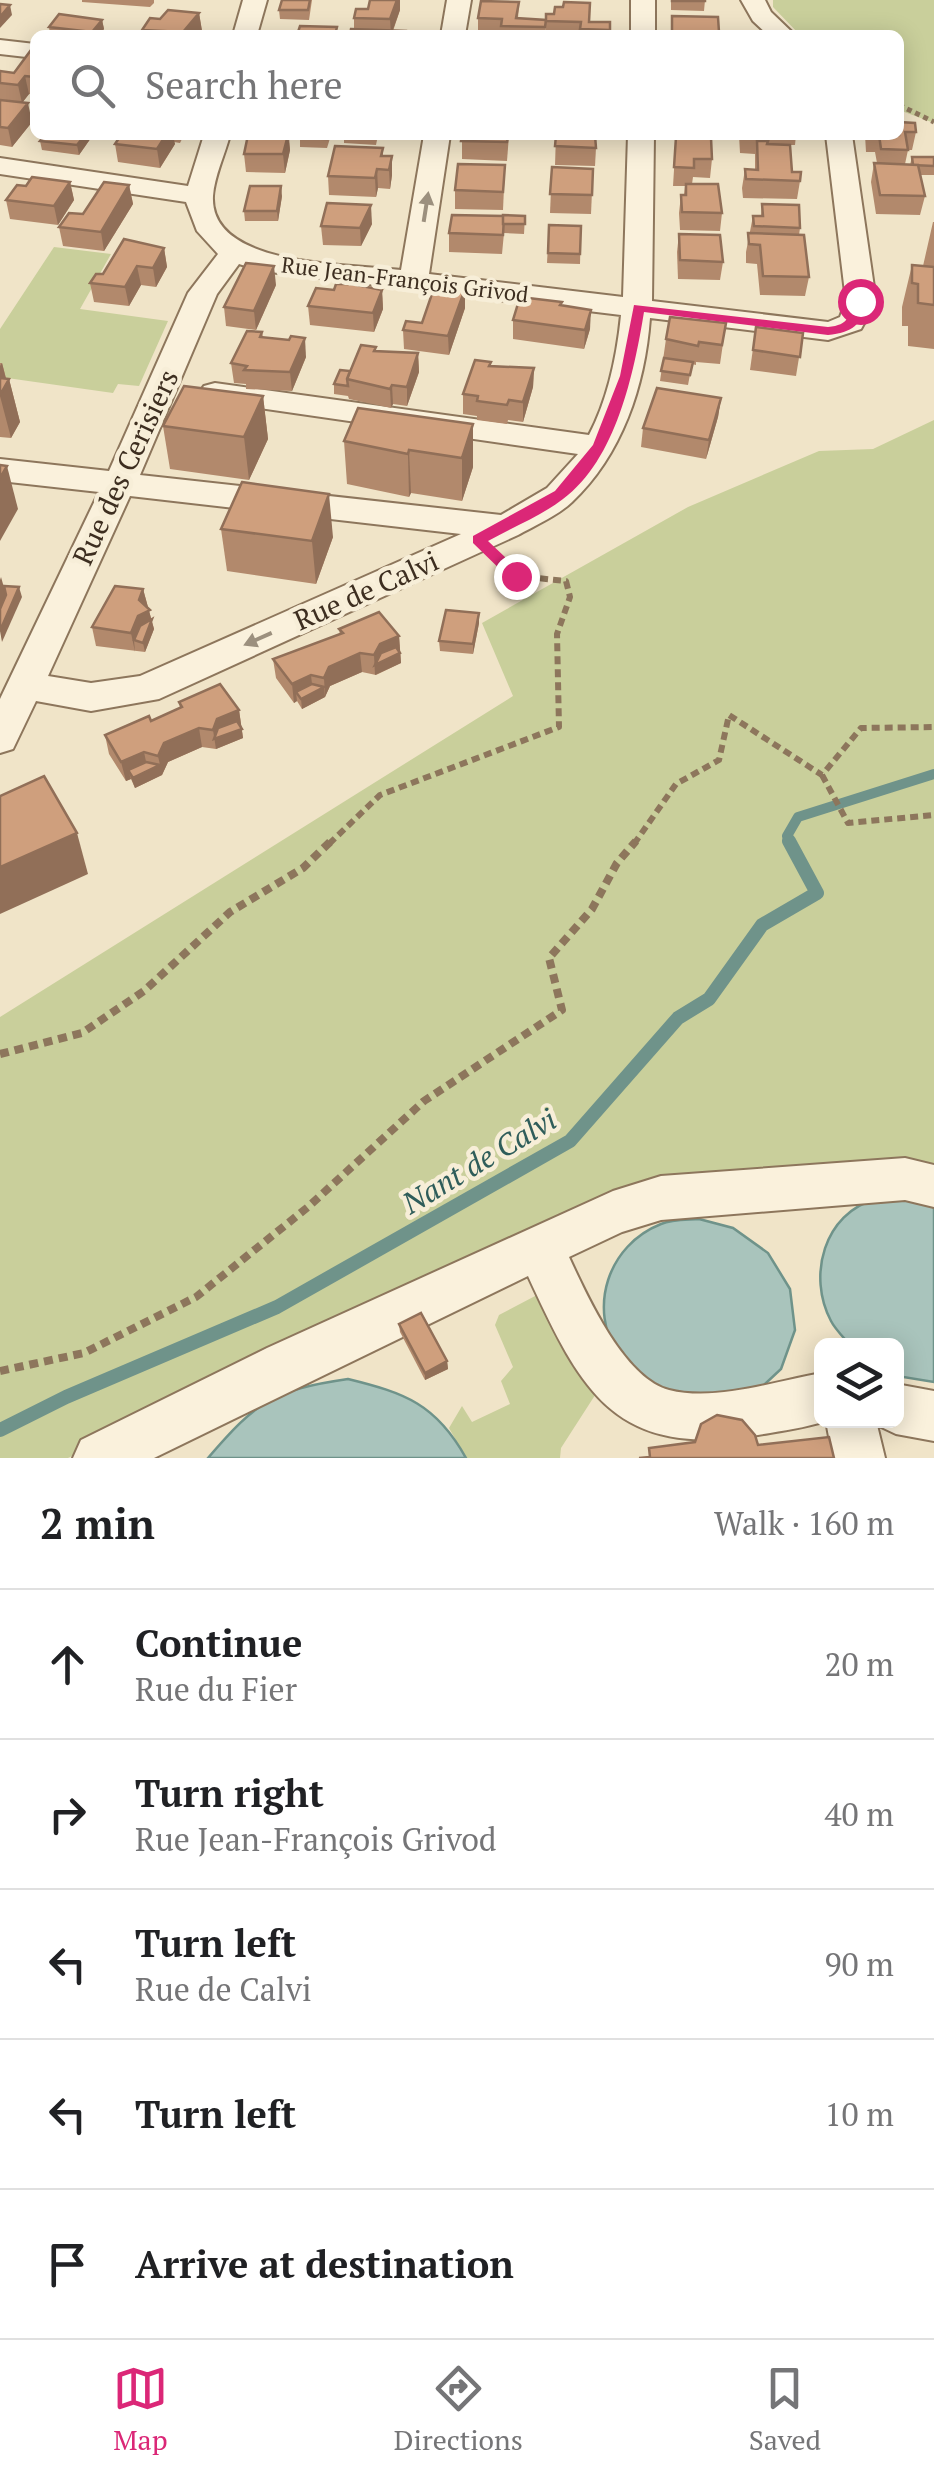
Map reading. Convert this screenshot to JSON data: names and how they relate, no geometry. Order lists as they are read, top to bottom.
{
  "streets": {
    "street": ["Rue Jean-François Grivod", "Rue des Cerisiers", "Rue de Calvi"]
  },
  "crossings": [
    ["Rue Jean-François Grivod", "Rue des Cerisiers"],
    ["Rue Jean-François Grivod", "Rue de Calvi"],
    ["Rue des Cerisiers", "Rue de Calvi"]
  ],
  "water": ["Nant de Calvi"],
  "page": {
    "search": "Search here",
    "heading": ["2 min", "Walk · 160 m"],
    "list": [
      ["Continue", "Rue du Fier", "20 m"],
      ["Turn right", "Rue Jean-François Grivod", "40 m"],
      ["Turn left", "Rue de Calvi", "90 m"],
      ["Turn left", "10 m"],
      "Arrive at destination"
    ],
    "nav": ["Map", "Directions", "Saved"]
  }
}
